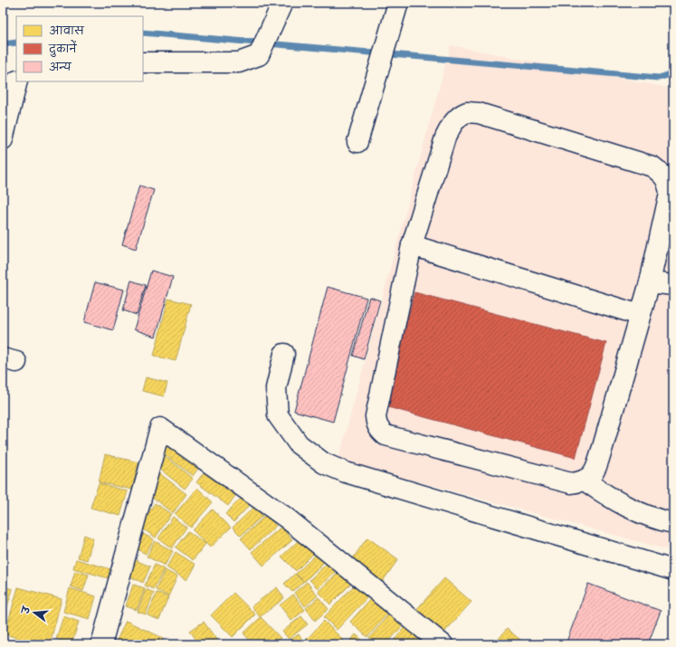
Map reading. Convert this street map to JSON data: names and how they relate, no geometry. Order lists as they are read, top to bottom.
{
  "legend": ["आवास", "दुकानें", "अन्य"],
  "north": "left"
}
